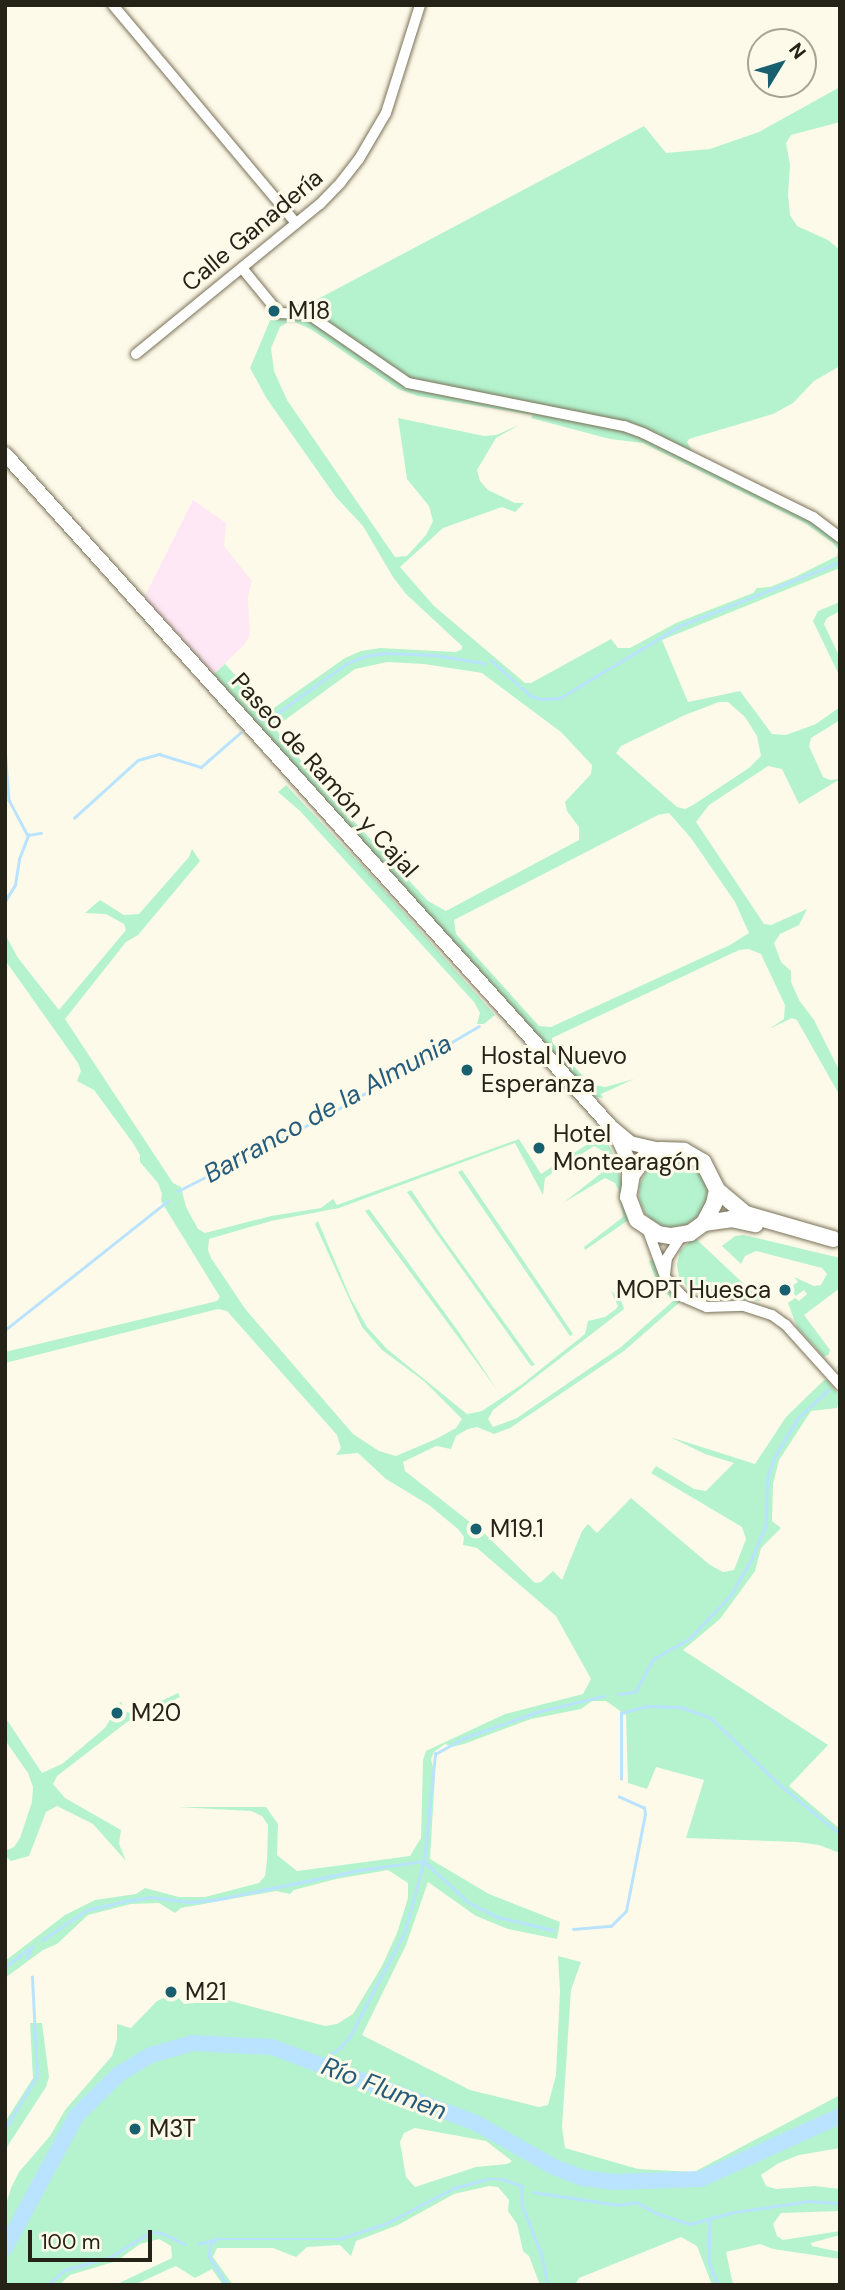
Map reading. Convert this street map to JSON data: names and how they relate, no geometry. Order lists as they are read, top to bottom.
{
  "streets": {
    "main road": ["Paseo de Ramón y Cajal"],
    "street": ["Calle Ganadería"]
  },
  "water": ["Barranco de la Almunia", "Río Flumen"],
  "places": [
    "M18",
    "Hostal Nuevo Esperanza",
    "Hotel Montearagón",
    "MOPT Huesca",
    "M19.1",
    "M20",
    "M21",
    "M3T"
  ],
  "scale_bar": "100 m",
  "north": "top right"
}
